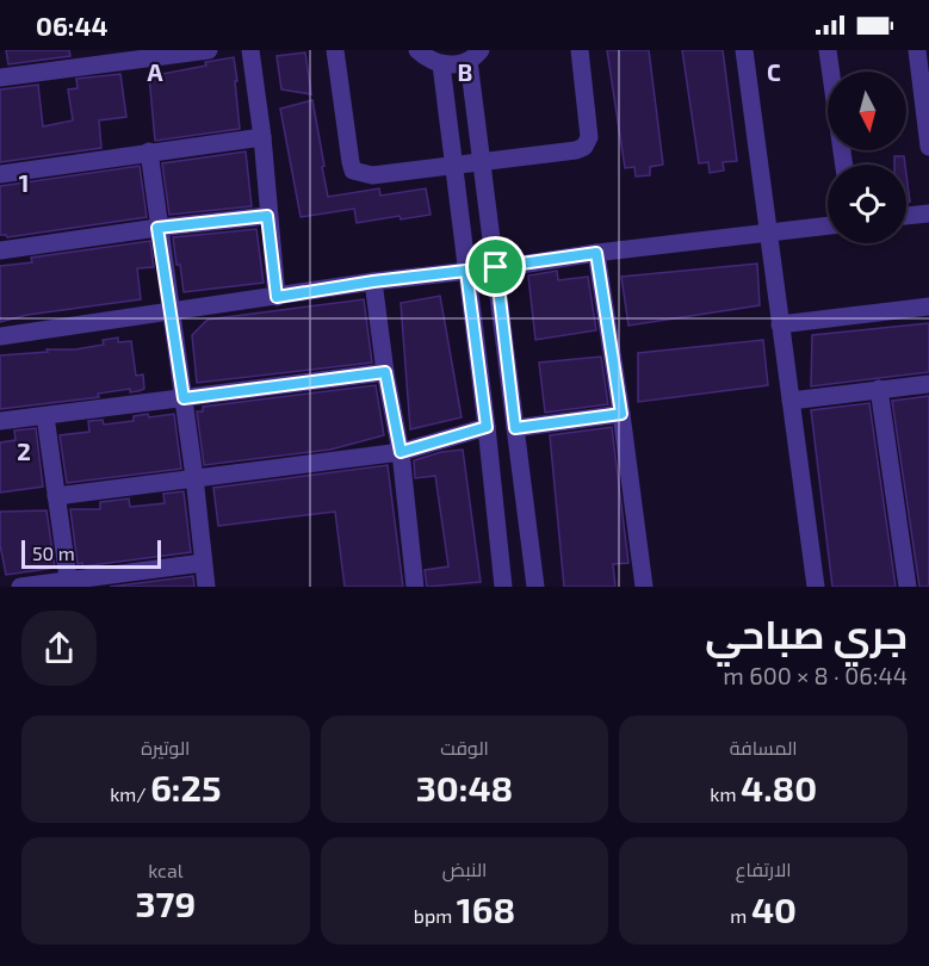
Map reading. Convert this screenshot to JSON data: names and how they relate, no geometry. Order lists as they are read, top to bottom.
{
  "scale_bar": "50 m",
  "north": "bottom",
  "page": {
    "status": "06:44",
    "scale": "50 m",
    "heading": ["جري صباحي", "06:44 · 8 × 600 m"],
    "stats": [
      ["المسافة", "4.80 km"],
      ["الوقت", "30:48"],
      ["الوتيرة", "6:25 /km"],
      ["الارتفاع", "40 m"],
      ["النبض", "168 bpm"],
      ["kcal", "379"]
    ]
  },
  "grid": {
    "columns": ["A", "B", "C"],
    "rows": ["1", "2"]
  }
}
